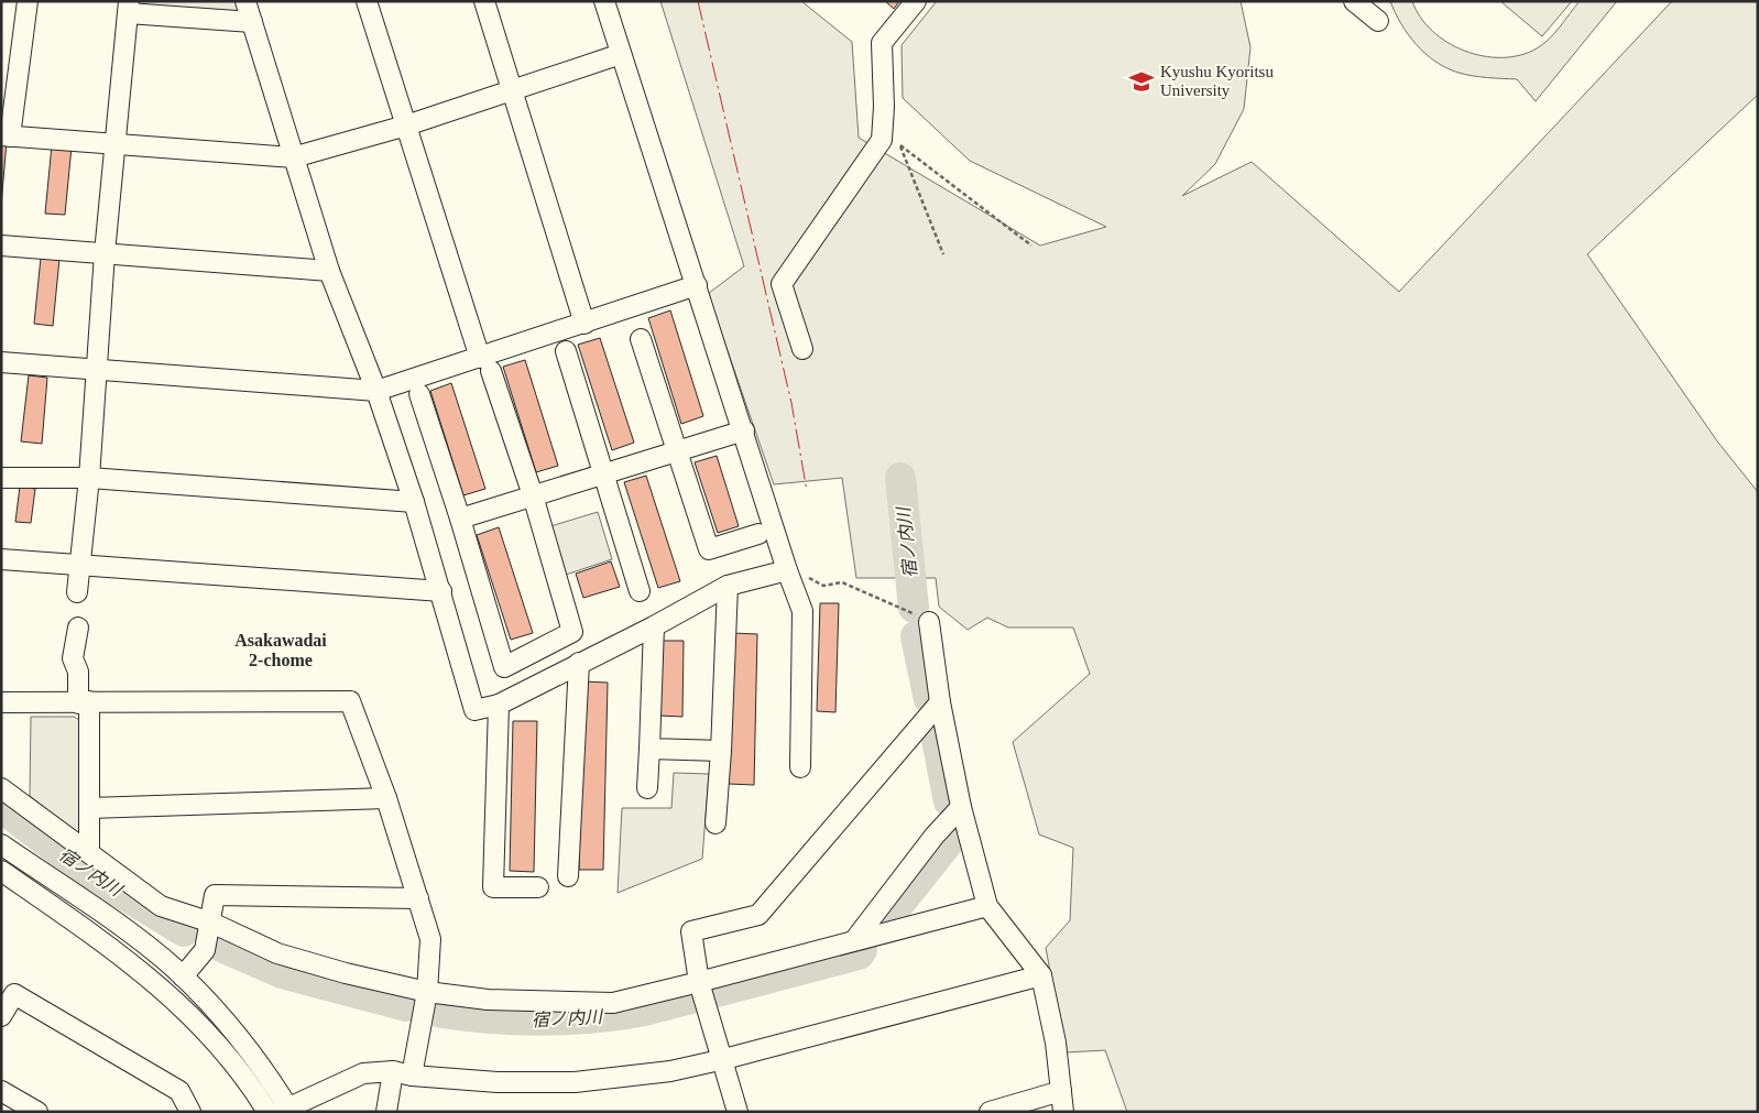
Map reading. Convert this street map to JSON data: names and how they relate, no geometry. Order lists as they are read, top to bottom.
{
  "districts": ["Asakawadai 2-chome"],
  "water": ["宿ノ内川"],
  "places": {
    "school or university": ["Kyushu Kyoritsu University"]
  }
}
